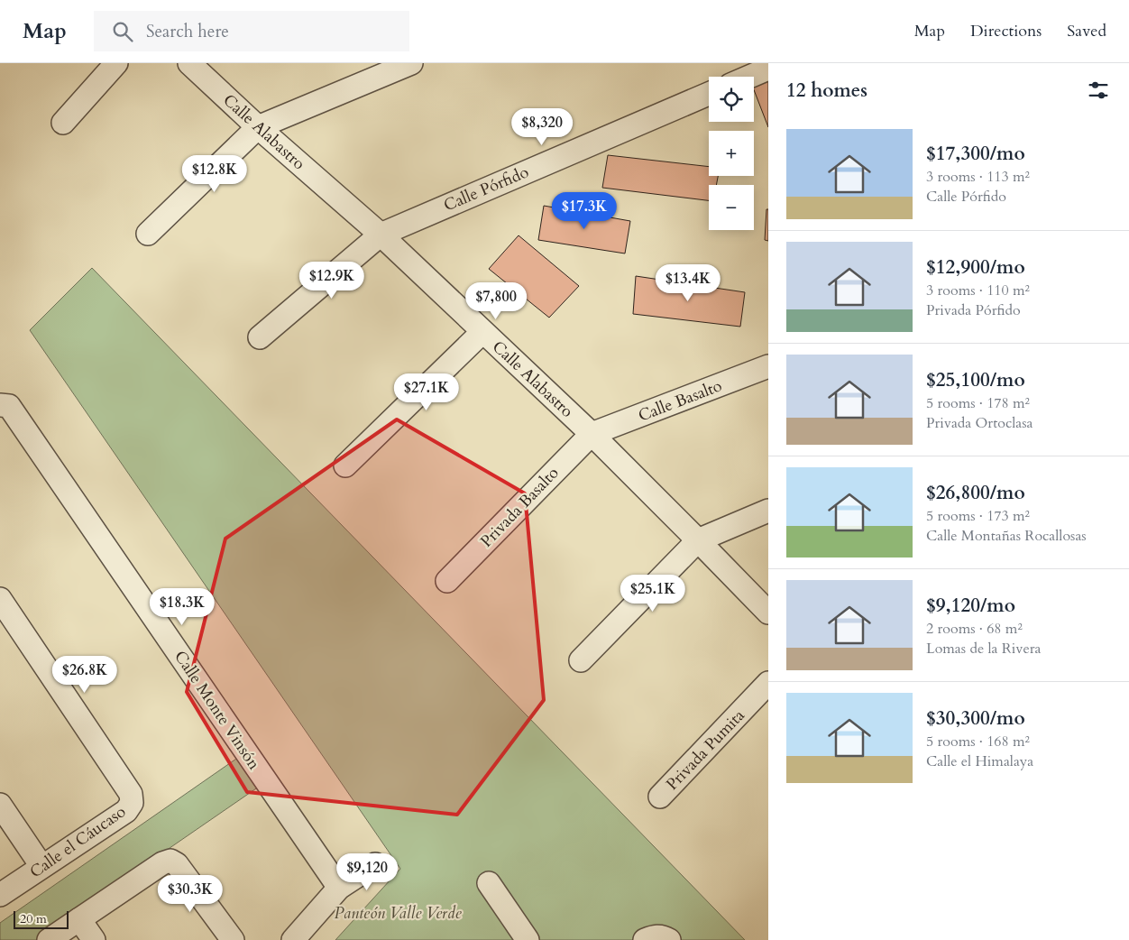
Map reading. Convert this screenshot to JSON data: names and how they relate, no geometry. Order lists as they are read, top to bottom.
{
  "streets": {
    "street": [
      "Calle Alabastro",
      "Calle Pórfido",
      "Calle Basalto",
      "Privada Basalto",
      "Calle Monte Vinsón",
      "Privada Pumita",
      "Calle el Cáucaso"
    ]
  },
  "crossings": [
    ["Calle Alabastro", "Calle Pórfido"],
    ["Calle Alabastro", "Calle Basalto"],
    ["Calle Alabastro", "Privada Basalto"],
    ["Calle Basalto", "Privada Basalto"]
  ],
  "parks": ["Panteón Valle Verde"],
  "scale_bar": "20 m",
  "page": {
    "header": "Map",
    "search": "Search here",
    "nav": ["Map", "Directions", "Saved"],
    "heading": "12 homes",
    "map_buttons": ["+", "−"],
    "price": [
      "$8,320",
      "$12.8K",
      "$17.3K",
      "$12.9K",
      "$13.4K",
      "$7,800",
      "$27.1K",
      "$25.1K",
      "$18.3K",
      "$26.8K",
      "$9,120",
      "$30.3K"
    ],
    "list": [
      {
        "name": "$17,300/mo",
        "note": "3 rooms · 113 m² · Calle Pórfido"
      },
      {
        "name": "$12,900/mo",
        "note": "3 rooms · 110 m² · Privada Pórfido"
      },
      {
        "name": "$25,100/mo",
        "note": "5 rooms · 178 m² · Privada Ortoclasa"
      },
      {
        "name": "$26,800/mo",
        "note": "5 rooms · 173 m² · Calle Montañas Rocallosas"
      },
      {
        "name": "$9,120/mo",
        "note": "2 rooms · 68 m² · Lomas de la Rivera"
      },
      {
        "name": "$30,300/mo",
        "note": "5 rooms · 168 m² · Calle el Himalaya"
      }
    ],
    "scale": "20 m"
  }
}
